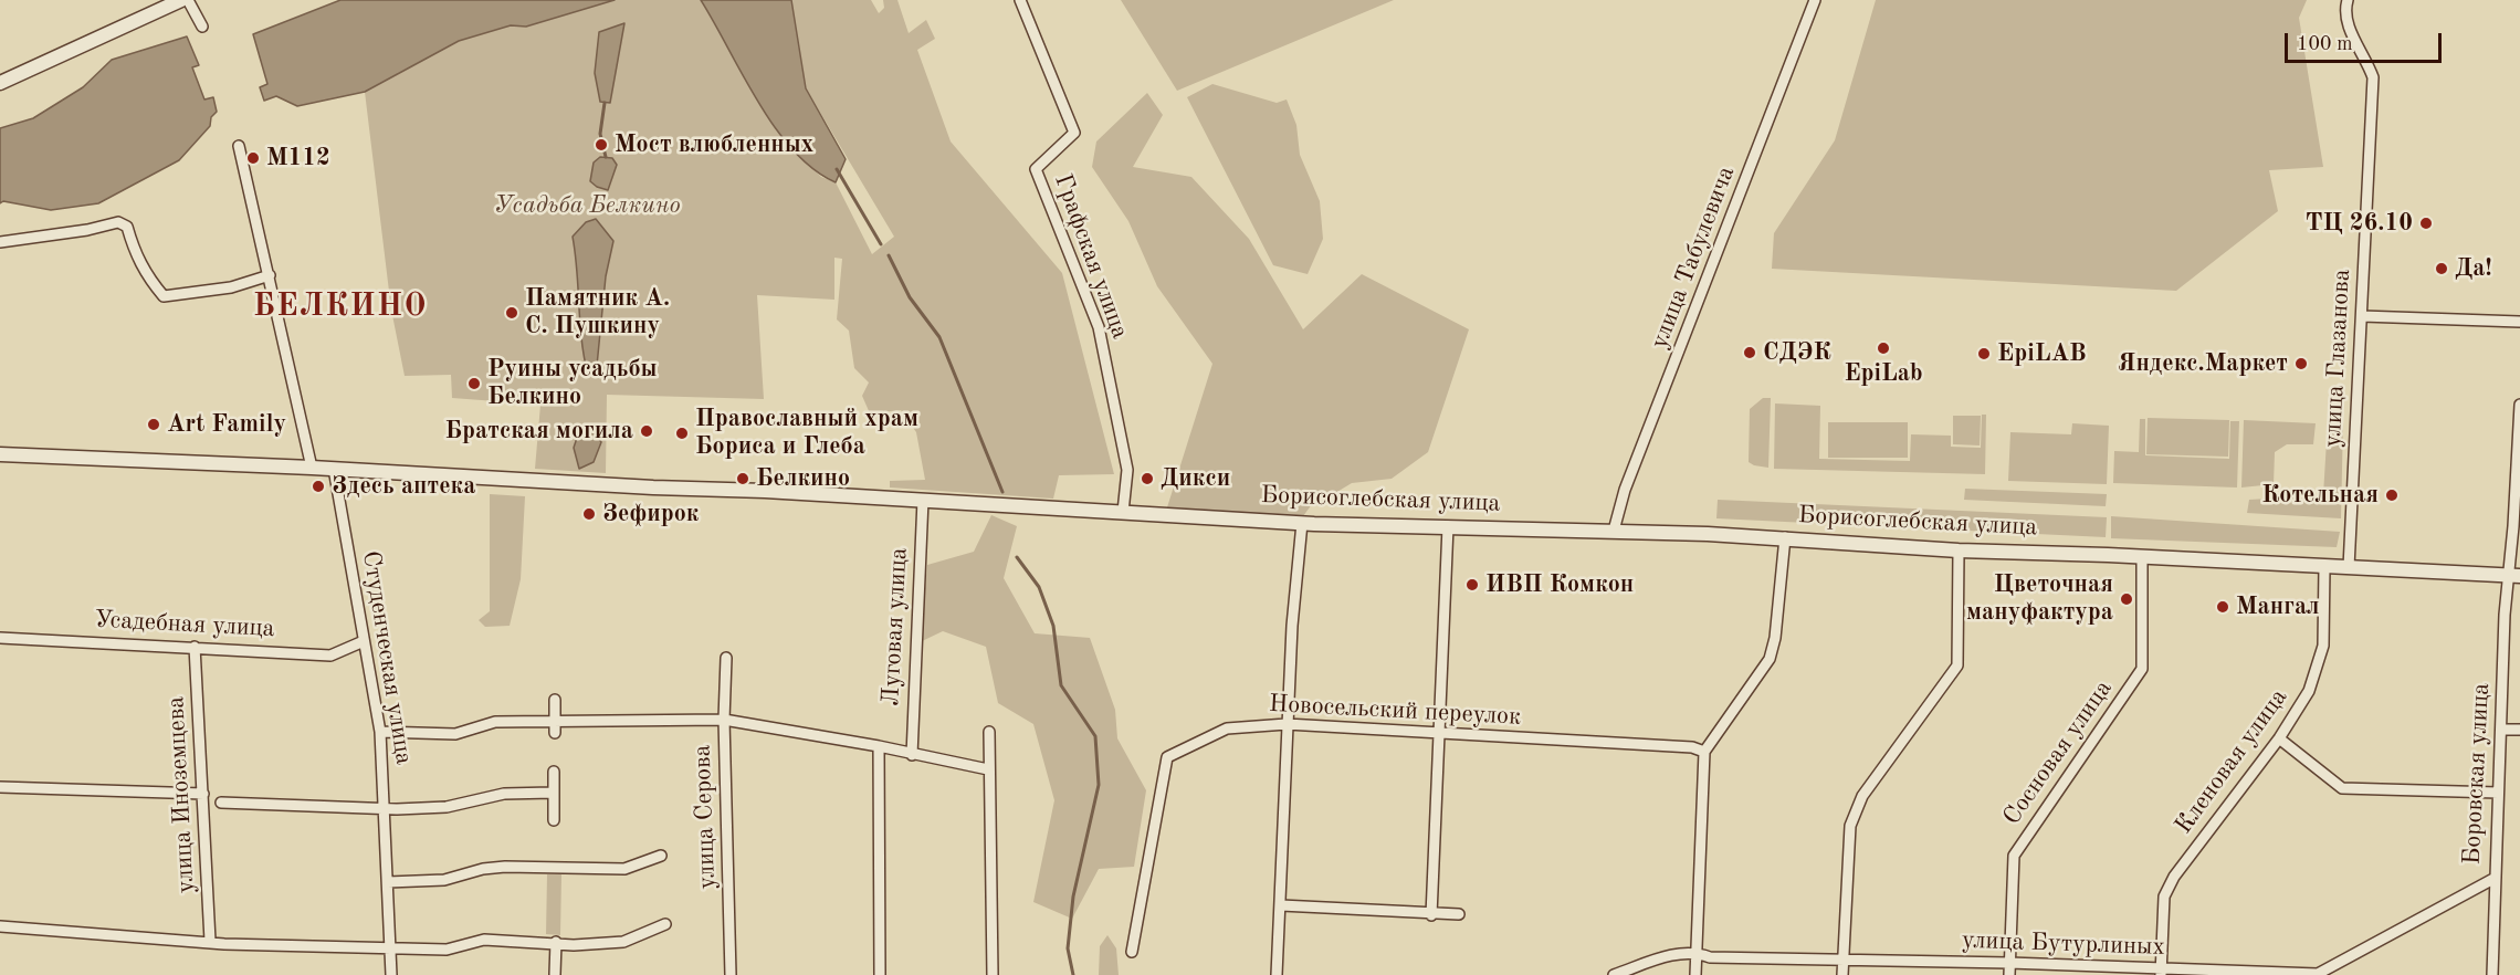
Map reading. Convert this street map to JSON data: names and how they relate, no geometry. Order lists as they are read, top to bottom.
{
  "streets": {
    "street": [
      "Графская улица",
      "улица Табулевича",
      "улица Глазанова",
      "Борисоглебская улица",
      "Усадебная улица",
      "Луговая улица",
      "Студенческая улица",
      "Новосельский переулок",
      "Сосновая улица",
      "Кленовая улица",
      "Боровская улица",
      "улица Иноземцева",
      "улица Серова",
      "улица Бутурлиных"
    ]
  },
  "crossings": [
    ["Графская улица", "Борисоглебская улица"],
    ["улица Табулевича", "Борисоглебская улица"],
    ["улица Глазанова", "Борисоглебская улица"],
    ["Борисоглебская улица", "Луговая улица"],
    ["Борисоглебская улица", "Студенческая улица"],
    ["Борисоглебская улица", "Сосновая улица"],
    ["Борисоглебская улица", "Кленовая улица"],
    ["Борисоглебская улица", "Боровская улица"],
    ["Усадебная улица", "Студенческая улица"],
    ["Усадебная улица", "улица Иноземцева"],
    ["Сосновая улица", "улица Бутурлиных"],
    ["Кленовая улица", "улица Бутурлиных"],
    ["Боровская улица", "улица Бутурлиных"]
  ],
  "districts": ["БЕЛКИНО"],
  "parks": ["Усадьба Белкино"],
  "places": [
    "Мост влюбленных",
    "М112",
    "ТЦ 26.10",
    "Да!",
    "Памятник А. С. Пушкину",
    "EpiLab",
    "СДЭК",
    "EpiLAB",
    "Яндекс.Маркет",
    "Руины усадьбы Белкино",
    "Art Family",
    "Братская могила",
    "Православный храм Бориса и Глеба",
    "Белкино",
    "Дикси",
    "Здесь аптека",
    "Котельная",
    "Зефирок",
    "ИВП Комкон",
    "Цветочная мануфактура",
    "Мангал"
  ],
  "scale_bar": "100 m"
}
